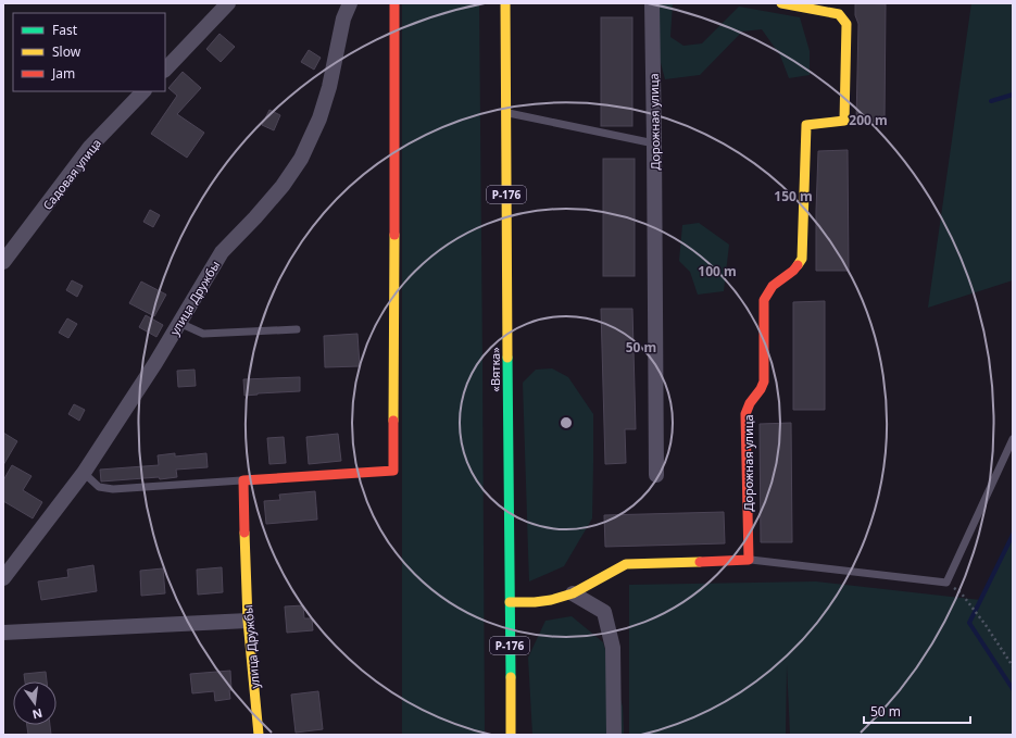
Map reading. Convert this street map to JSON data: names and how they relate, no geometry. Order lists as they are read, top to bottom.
{
  "streets": {
    "street": [
      "Дорожная улица",
      "Садовая улица",
      "Р-176",
      "улица Дружбы",
      "«Вятка»"
    ]
  },
  "legend": ["Fast", "Slow", "Jam"],
  "scale_bar": "50 m",
  "north": "bottom",
  "rings": [
    "200 m",
    "150 m",
    "100 m",
    "50 m"
  ]
}
